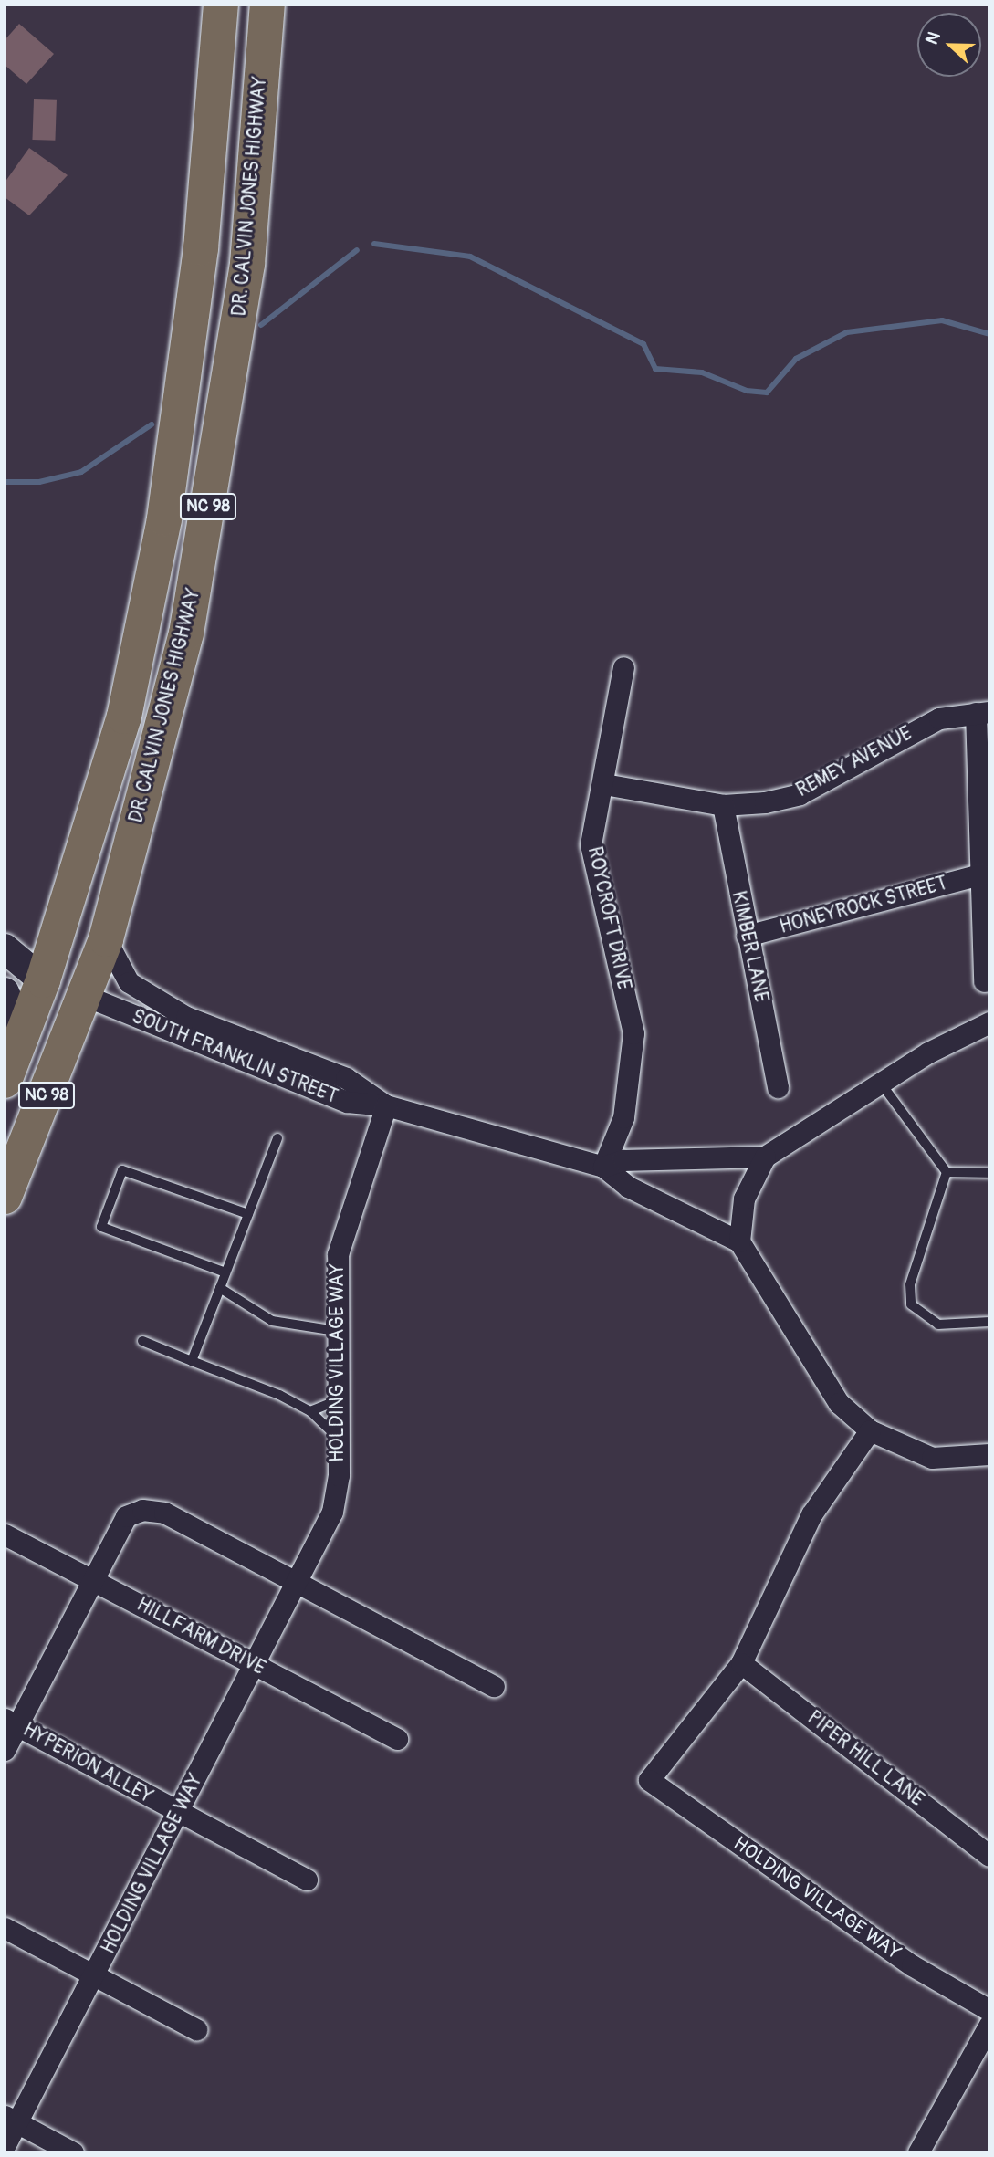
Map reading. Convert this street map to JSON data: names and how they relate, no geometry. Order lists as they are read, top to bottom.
{
  "streets": {
    "highway": ["DR. CALVIN JONES HIGHWAY", "NC 98"],
    "street": [
      "REMEY AVENUE",
      "HONEYROCK STREET",
      "ROYCROFT DRIVE",
      "KIMBER LANE",
      "SOUTH FRANKLIN STREET",
      "HOLDING VILLAGE WAY",
      "HILLFARM DRIVE",
      "PIPER HILL LANE",
      "HYPERION ALLEY"
    ]
  },
  "crossings": [
    ["DR. CALVIN JONES HIGHWAY", "SOUTH FRANKLIN STREET"],
    ["REMEY AVENUE", "ROYCROFT DRIVE"],
    ["REMEY AVENUE", "KIMBER LANE"],
    ["HONEYROCK STREET", "KIMBER LANE"],
    ["ROYCROFT DRIVE", "SOUTH FRANKLIN STREET"],
    ["SOUTH FRANKLIN STREET", "HOLDING VILLAGE WAY"],
    ["HOLDING VILLAGE WAY", "HILLFARM DRIVE"],
    ["HOLDING VILLAGE WAY", "PIPER HILL LANE"],
    ["HOLDING VILLAGE WAY", "HYPERION ALLEY"]
  ],
  "north": "left"
}
